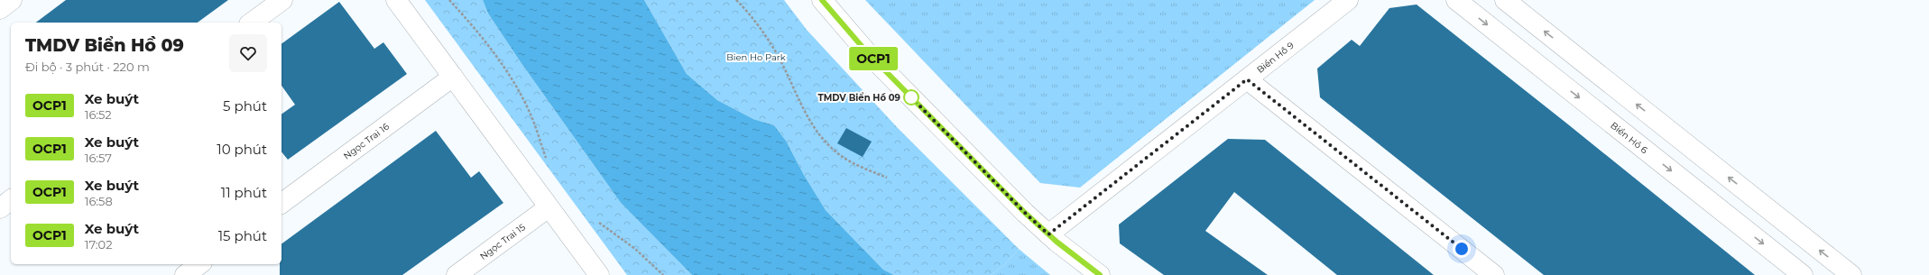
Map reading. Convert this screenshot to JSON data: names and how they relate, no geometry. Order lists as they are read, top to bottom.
{
  "streets": {
    "street": [
      "Biển Hồ 9",
      "Biển Hồ 6",
      "Ngọc Trai 16",
      "Ngọc Trai 15"
    ]
  },
  "parks": ["Bien Ho Park"],
  "places": ["TMDV Biển Hồ 09"],
  "lines": ["bus line OCP1"],
  "page": {
    "on_map": "OCP1",
    "heading": ["TMDV Biển Hồ 09", "Đi bộ · 3 phút · 220 m"],
    "list": [
      {
        "mark": "OCP1",
        "name": "Xe buýt",
        "note": "16:52",
        "value": "5 phút"
      },
      {
        "mark": "OCP1",
        "name": "Xe buýt",
        "note": "16:57",
        "value": "10 phút"
      },
      {
        "mark": "OCP1",
        "name": "Xe buýt",
        "note": "16:58",
        "value": "11 phút"
      },
      {
        "mark": "OCP1",
        "name": "Xe buýt",
        "note": "17:02",
        "value": "15 phút"
      }
    ]
  }
}
